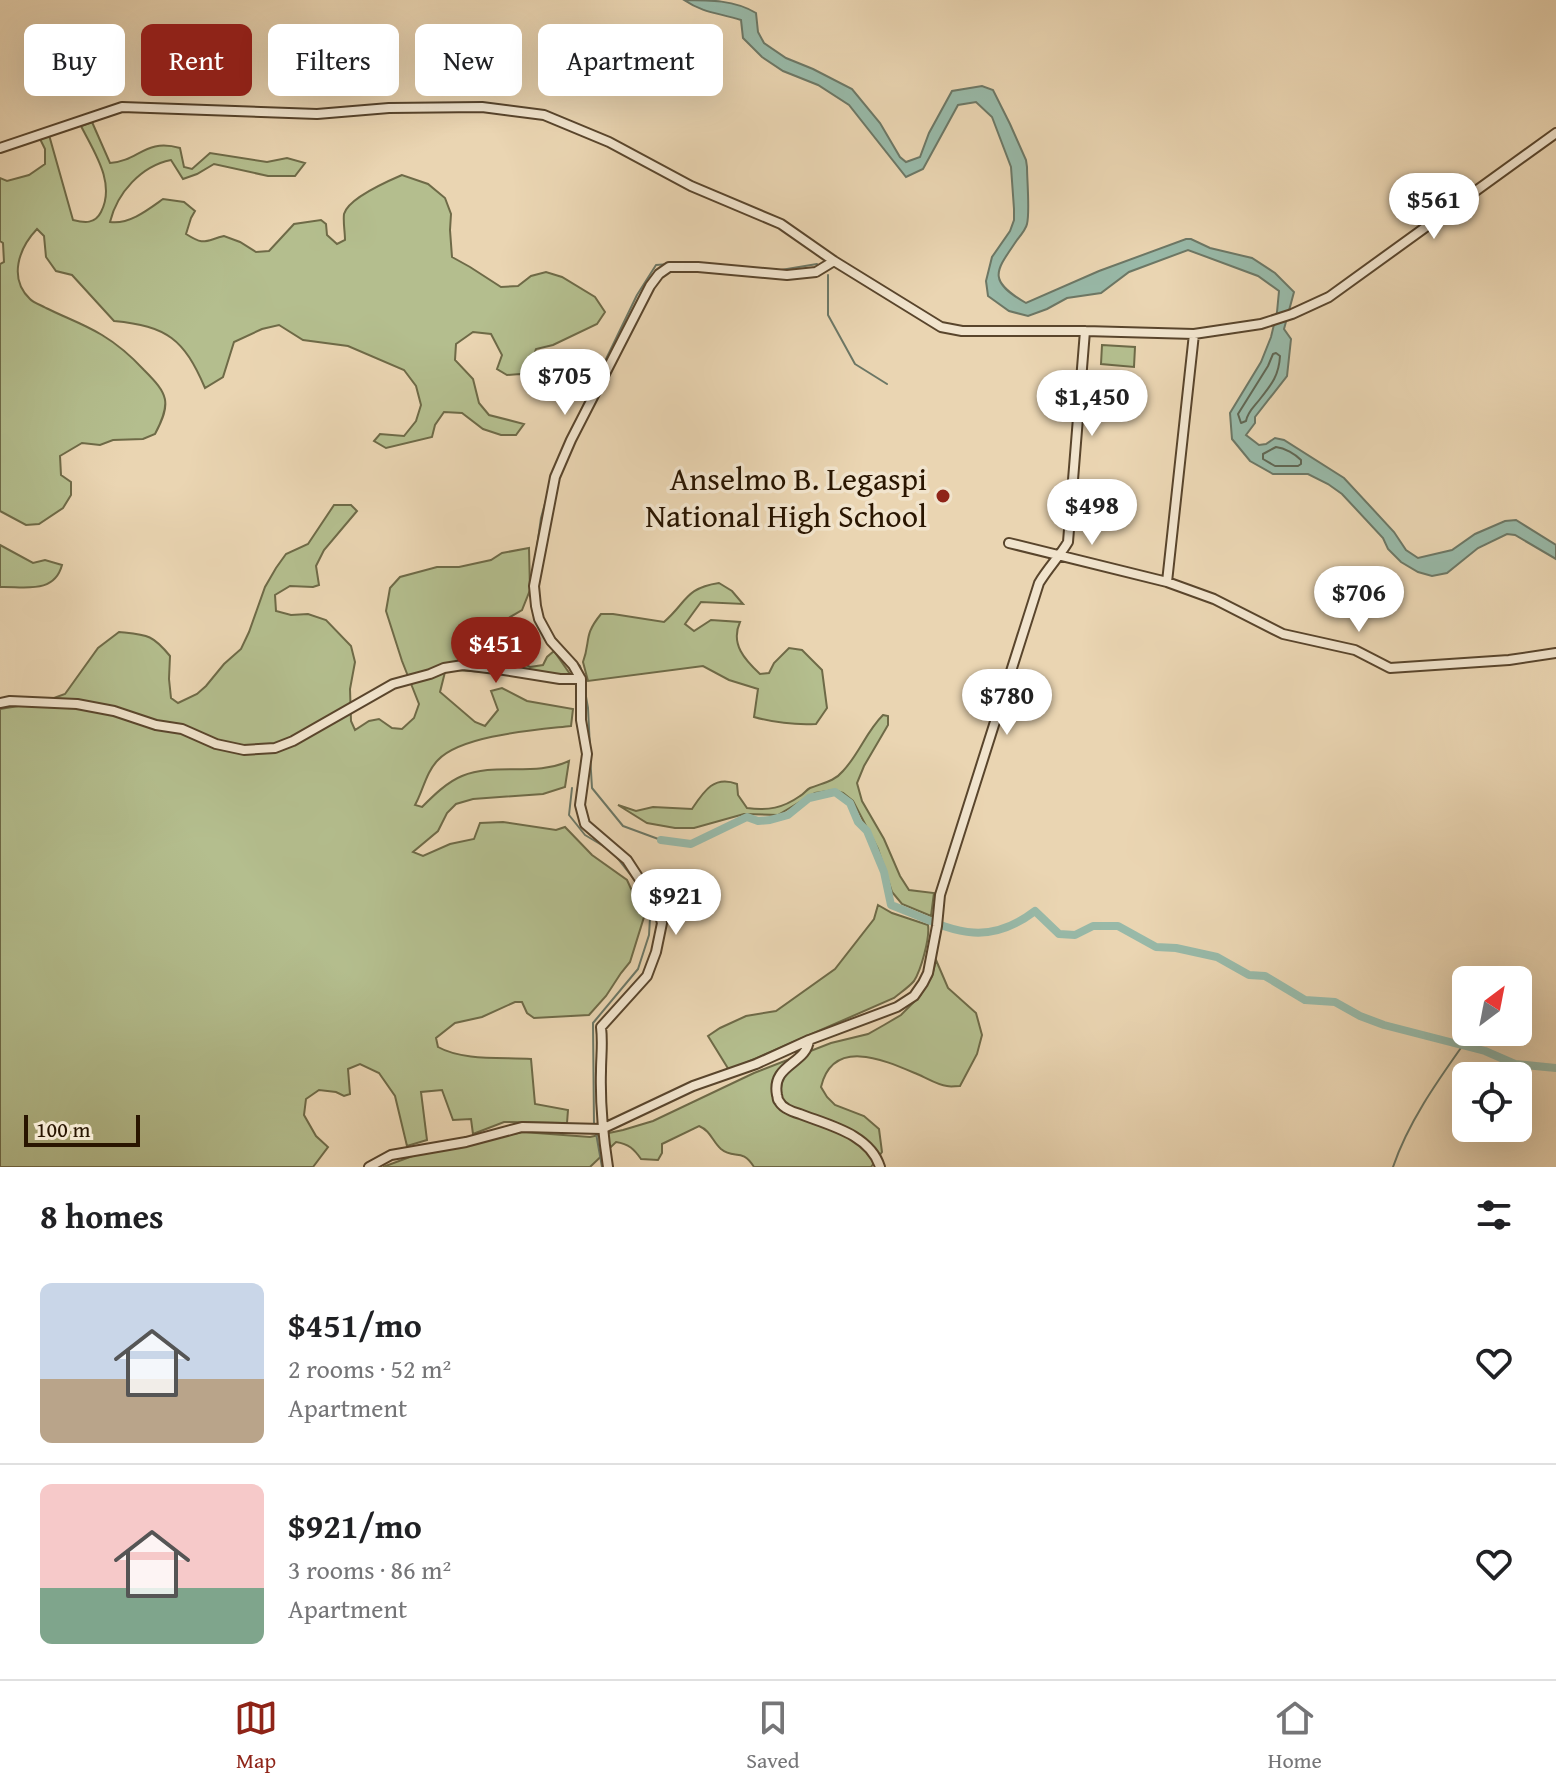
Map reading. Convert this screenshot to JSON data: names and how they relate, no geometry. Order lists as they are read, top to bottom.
{
  "places": ["Anselmo B. Legaspi National High School"],
  "scale_bar": "100 m",
  "north": "top right",
  "page": {
    "chip": [
      "Buy",
      "Rent",
      "Filters",
      "New",
      "Apartment"
    ],
    "price": [
      "$561",
      "$705",
      "$1,450",
      "$498",
      "$706",
      "$451",
      "$780",
      "$921"
    ],
    "scale": "100 m",
    "heading": "8 homes",
    "list": [
      {
        "name": "$451/mo",
        "note": "2 rooms · 52 m² · Apartment"
      },
      {
        "name": "$921/mo",
        "note": "3 rooms · 86 m² · Apartment"
      }
    ],
    "tabs": ["Map", "Saved", "Home"]
  }
}
